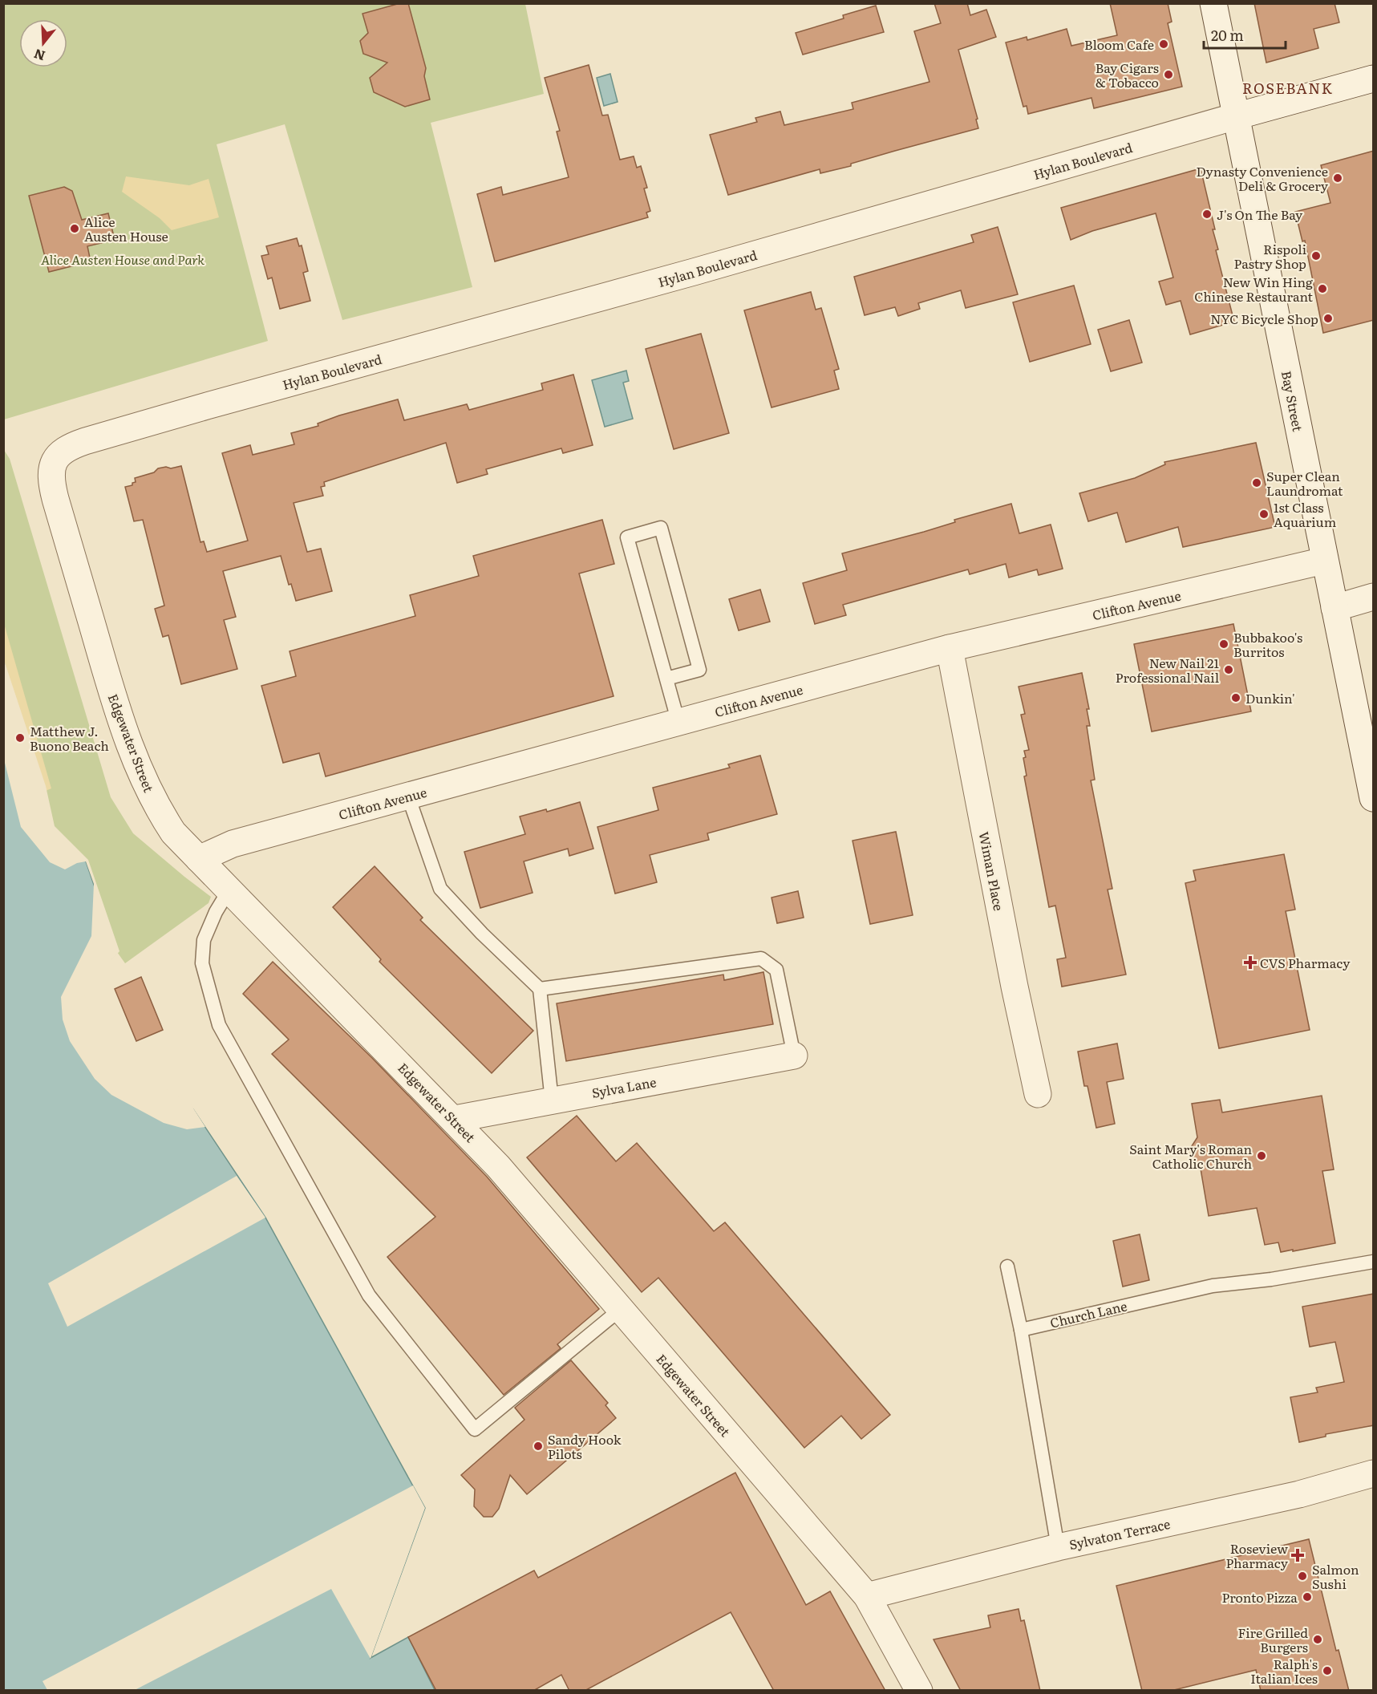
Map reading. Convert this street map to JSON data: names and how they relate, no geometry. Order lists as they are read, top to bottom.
{
  "streets": {
    "street": [
      "Hylan Boulevard",
      "Bay Street",
      "Clifton Avenue",
      "Edgewater Street",
      "Wiman Place",
      "Sylva Lane",
      "Sylvaton Terrace"
    ],
    "lane": ["Church Lane"]
  },
  "crossings": [
    ["Hylan Boulevard", "Bay Street"],
    ["Hylan Boulevard", "Edgewater Street"],
    ["Bay Street", "Clifton Avenue"],
    ["Clifton Avenue", "Edgewater Street"],
    ["Clifton Avenue", "Wiman Place"],
    ["Edgewater Street", "Sylva Lane"],
    ["Edgewater Street", "Sylvaton Terrace"]
  ],
  "districts": ["ROSEBANK"],
  "parks": ["Alice Austen House and Park"],
  "places": {
    "other": [
      "Bloom Cafe",
      "Bay Cigars & Tobacco",
      "Dynasty Convenience Deli & Grocery",
      "J's On The Bay",
      "Alice Austen House",
      "Rispoli Pastry Shop",
      "New Win Hing Chinese Restaurant",
      "NYC Bicycle Shop",
      "Super Clean Laundromat",
      "1st Class Aquarium",
      "Bubbakoo's Burritos",
      "New Nail 21 Professional Nail",
      "Dunkin'",
      "Matthew J. Buono Beach",
      "Saint Mary's Roman Catholic Church",
      "Sandy Hook Pilots",
      "Salmon Sushi",
      "Pronto Pizza",
      "Fire Grilled Burgers",
      "Ralph's Italian Ices"
    ],
    "health": ["CVS Pharmacy", "Roseview Pharmacy"]
  },
  "scale_bar": "20 m",
  "north": "bottom"
}
